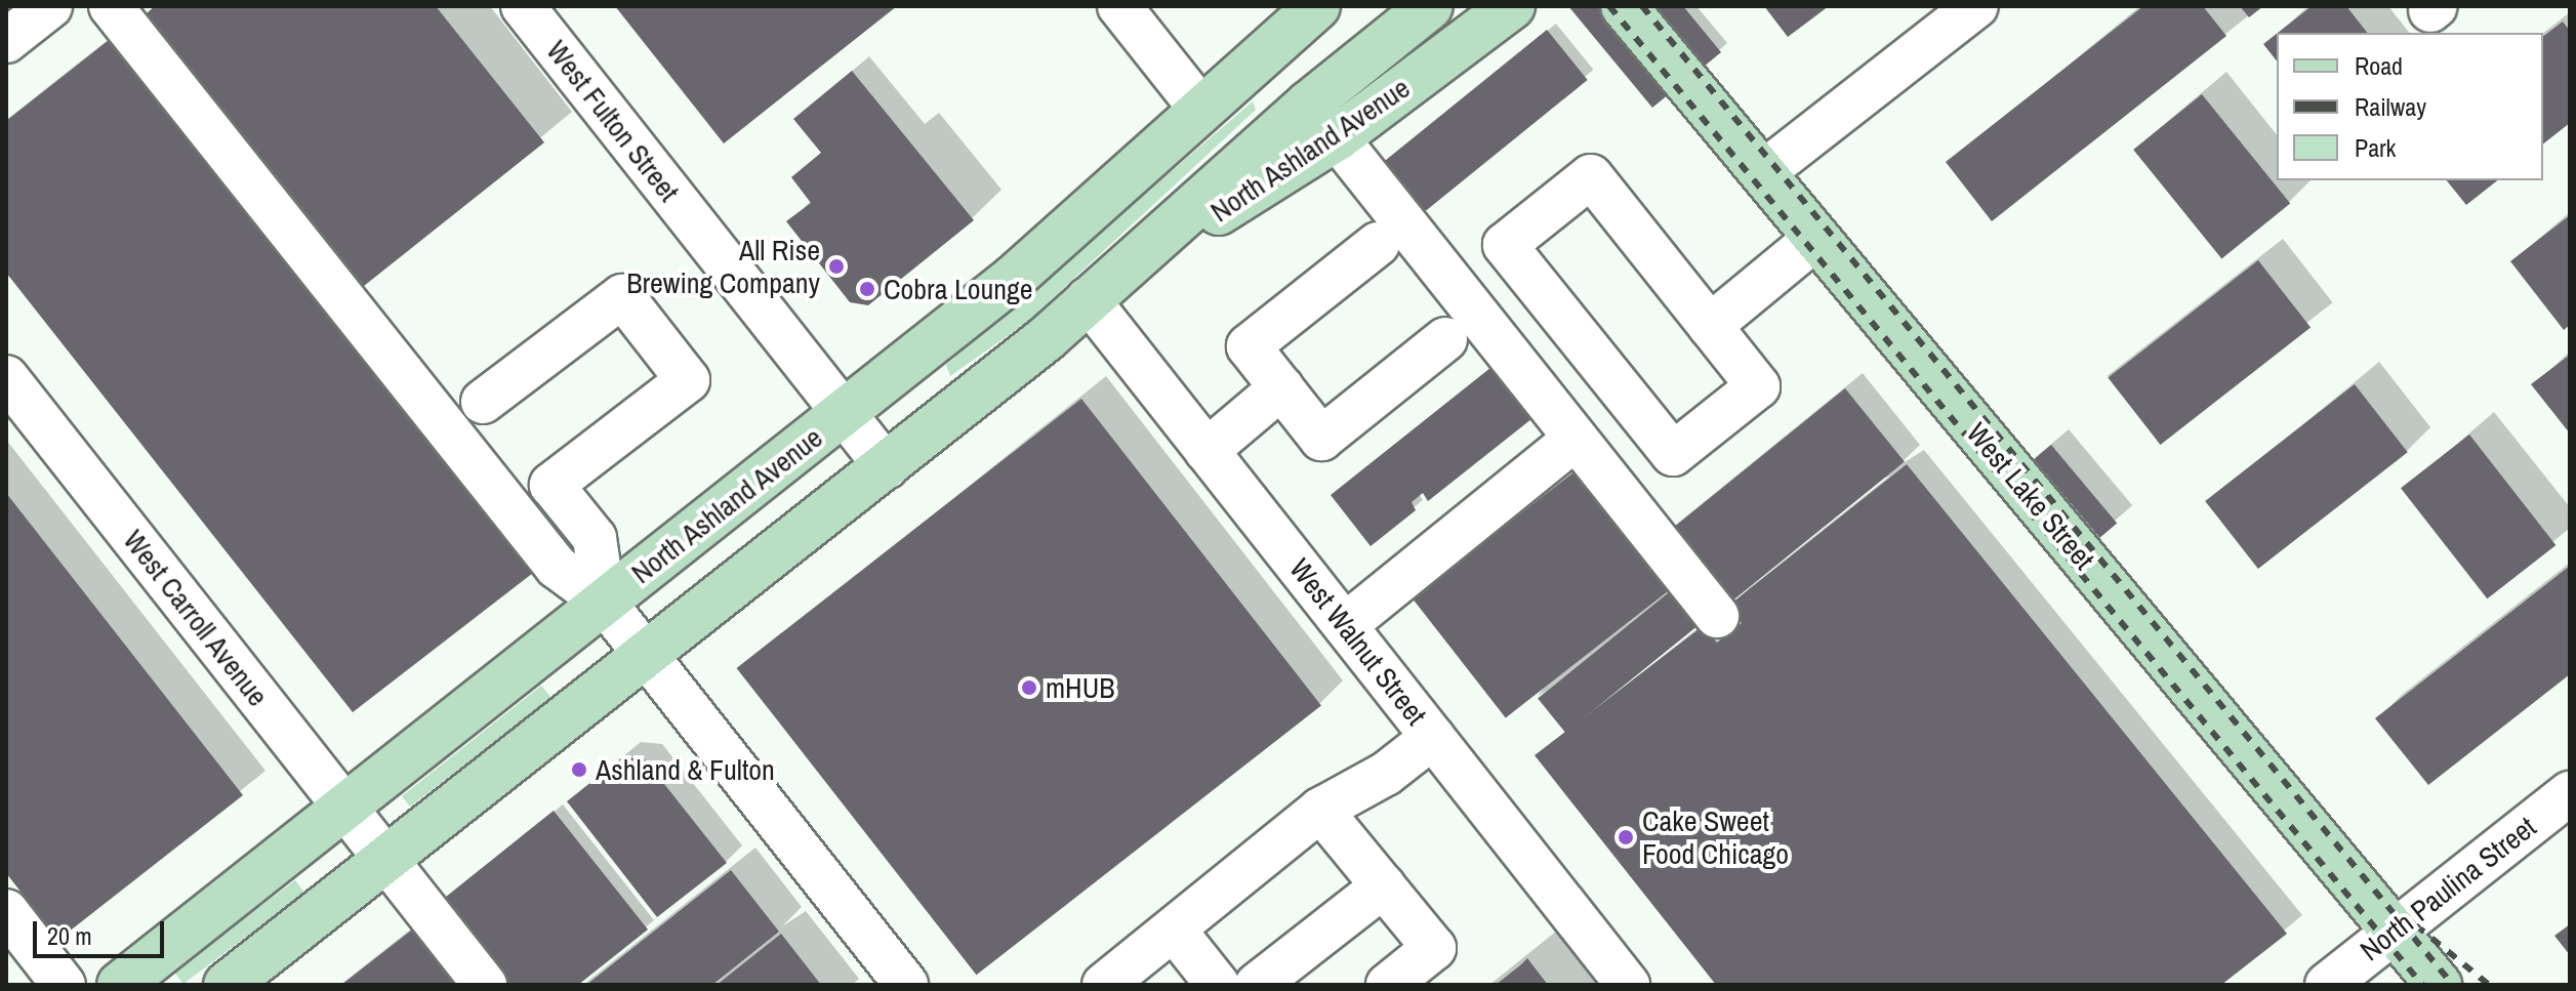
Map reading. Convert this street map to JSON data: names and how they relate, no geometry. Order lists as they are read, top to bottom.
{
  "streets": {
    "main road": ["North Ashland Avenue", "West Lake Street"],
    "street": [
      "West Fulton Street",
      "West Carroll Avenue",
      "West Walnut Street",
      "North Paulina Street"
    ]
  },
  "crossings": [
    ["West Fulton Street", "North Ashland Avenue"],
    ["North Ashland Avenue", "West Carroll Avenue"],
    ["North Ashland Avenue", "West Walnut Street"],
    ["West Lake Street", "North Paulina Street"]
  ],
  "places": [
    "All Rise Brewing Company",
    "Cobra Lounge",
    "mHUB",
    "Ashland & Fulton",
    "Cake Sweet Food Chicago"
  ],
  "legend": ["Road", "Railway", "Park"],
  "scale_bar": "20 m"
}
